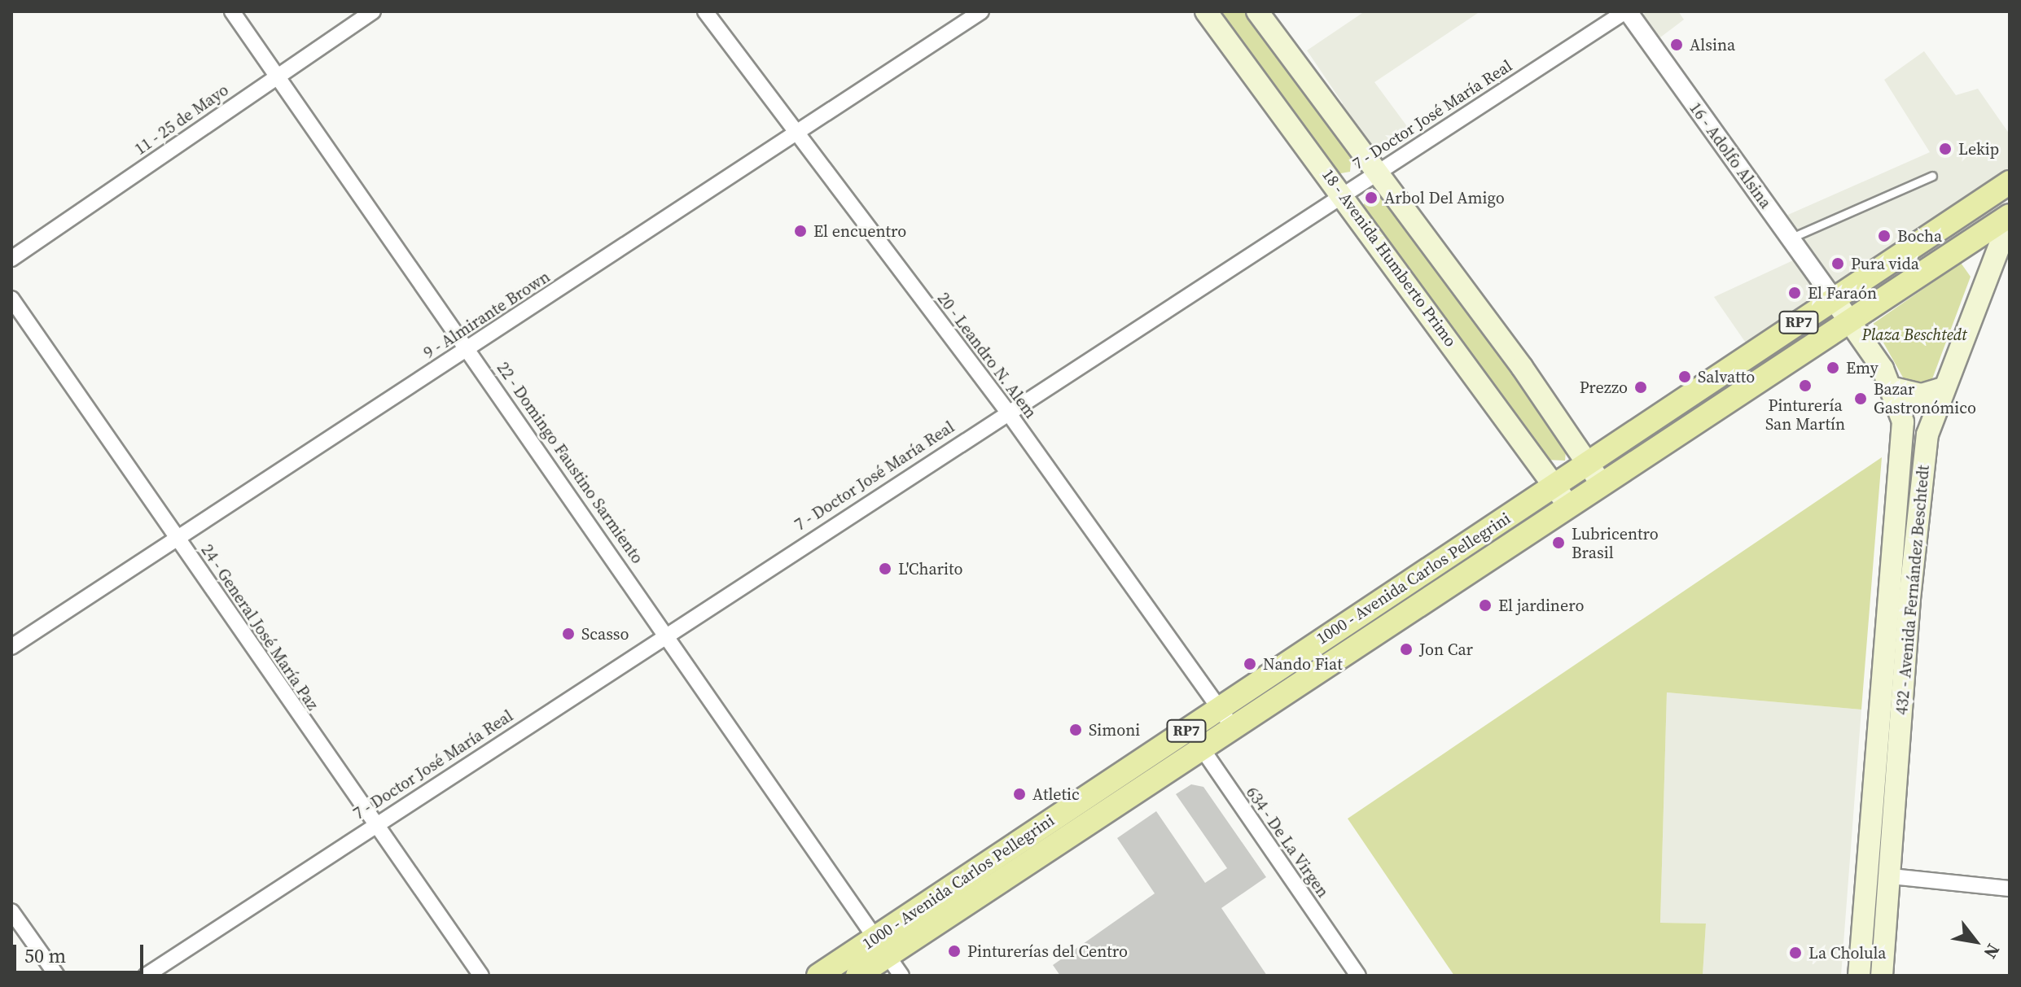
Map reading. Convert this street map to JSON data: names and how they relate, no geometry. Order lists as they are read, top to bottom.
{
  "streets": {
    "main road": [
      "18 - Avenida Humberto Primo",
      "RP7",
      "1000 - Avenida Carlos Pellegrini",
      "432 - Avenida Fernández Beschtedt"
    ],
    "street": [
      "7 - Doctor José María Real",
      "11 - 25 de Mayo",
      "16 - Adolfo Alsina",
      "9 - Almirante Brown",
      "20 - Leandro N. Alem",
      "22 - Domingo Faustino Sarmiento",
      "24 - General José María Paz",
      "634 - De La Virgen"
    ]
  },
  "crossings": [
    ["7 - Doctor José María Real", "16 - Adolfo Alsina"],
    ["7 - Doctor José María Real", "18 - Avenida Humberto Primo"],
    ["7 - Doctor José María Real", "20 - Leandro N. Alem"],
    ["7 - Doctor José María Real", "22 - Domingo Faustino Sarmiento"],
    ["7 - Doctor José María Real", "24 - General José María Paz"],
    ["11 - 25 de Mayo", "22 - Domingo Faustino Sarmiento"],
    ["16 - Adolfo Alsina", "1000 - Avenida Carlos Pellegrini"],
    ["16 - Adolfo Alsina", "432 - Avenida Fernández Beschtedt"],
    ["18 - Avenida Humberto Primo", "1000 - Avenida Carlos Pellegrini"],
    ["9 - Almirante Brown", "20 - Leandro N. Alem"],
    ["9 - Almirante Brown", "22 - Domingo Faustino Sarmiento"],
    ["9 - Almirante Brown", "24 - General José María Paz"],
    ["20 - Leandro N. Alem", "1000 - Avenida Carlos Pellegrini"],
    ["22 - Domingo Faustino Sarmiento", "1000 - Avenida Carlos Pellegrini"],
    ["1000 - Avenida Carlos Pellegrini", "432 - Avenida Fernández Beschtedt"],
    ["1000 - Avenida Carlos Pellegrini", "634 - De La Virgen"]
  ],
  "parks": ["Plaza Beschtedt"],
  "places": [
    "Alsina",
    "Lekip",
    "Arbol Del Amigo",
    "El encuentro",
    "Bocha",
    "Pura vida",
    "El Faraón",
    "Emy",
    "Salvatto",
    "Pinturería San Martín",
    "Prezzo",
    "Bazar Gastronómico",
    "Lubricentro Brasil",
    "L'Charito",
    "El jardinero",
    "Scasso",
    "Jon Car",
    "Nando Fiat",
    "Simoni",
    "Atletic",
    "Pinturerías del Centro",
    "La Cholula"
  ],
  "scale_bar": "50 m",
  "north": "bottom right"
}
